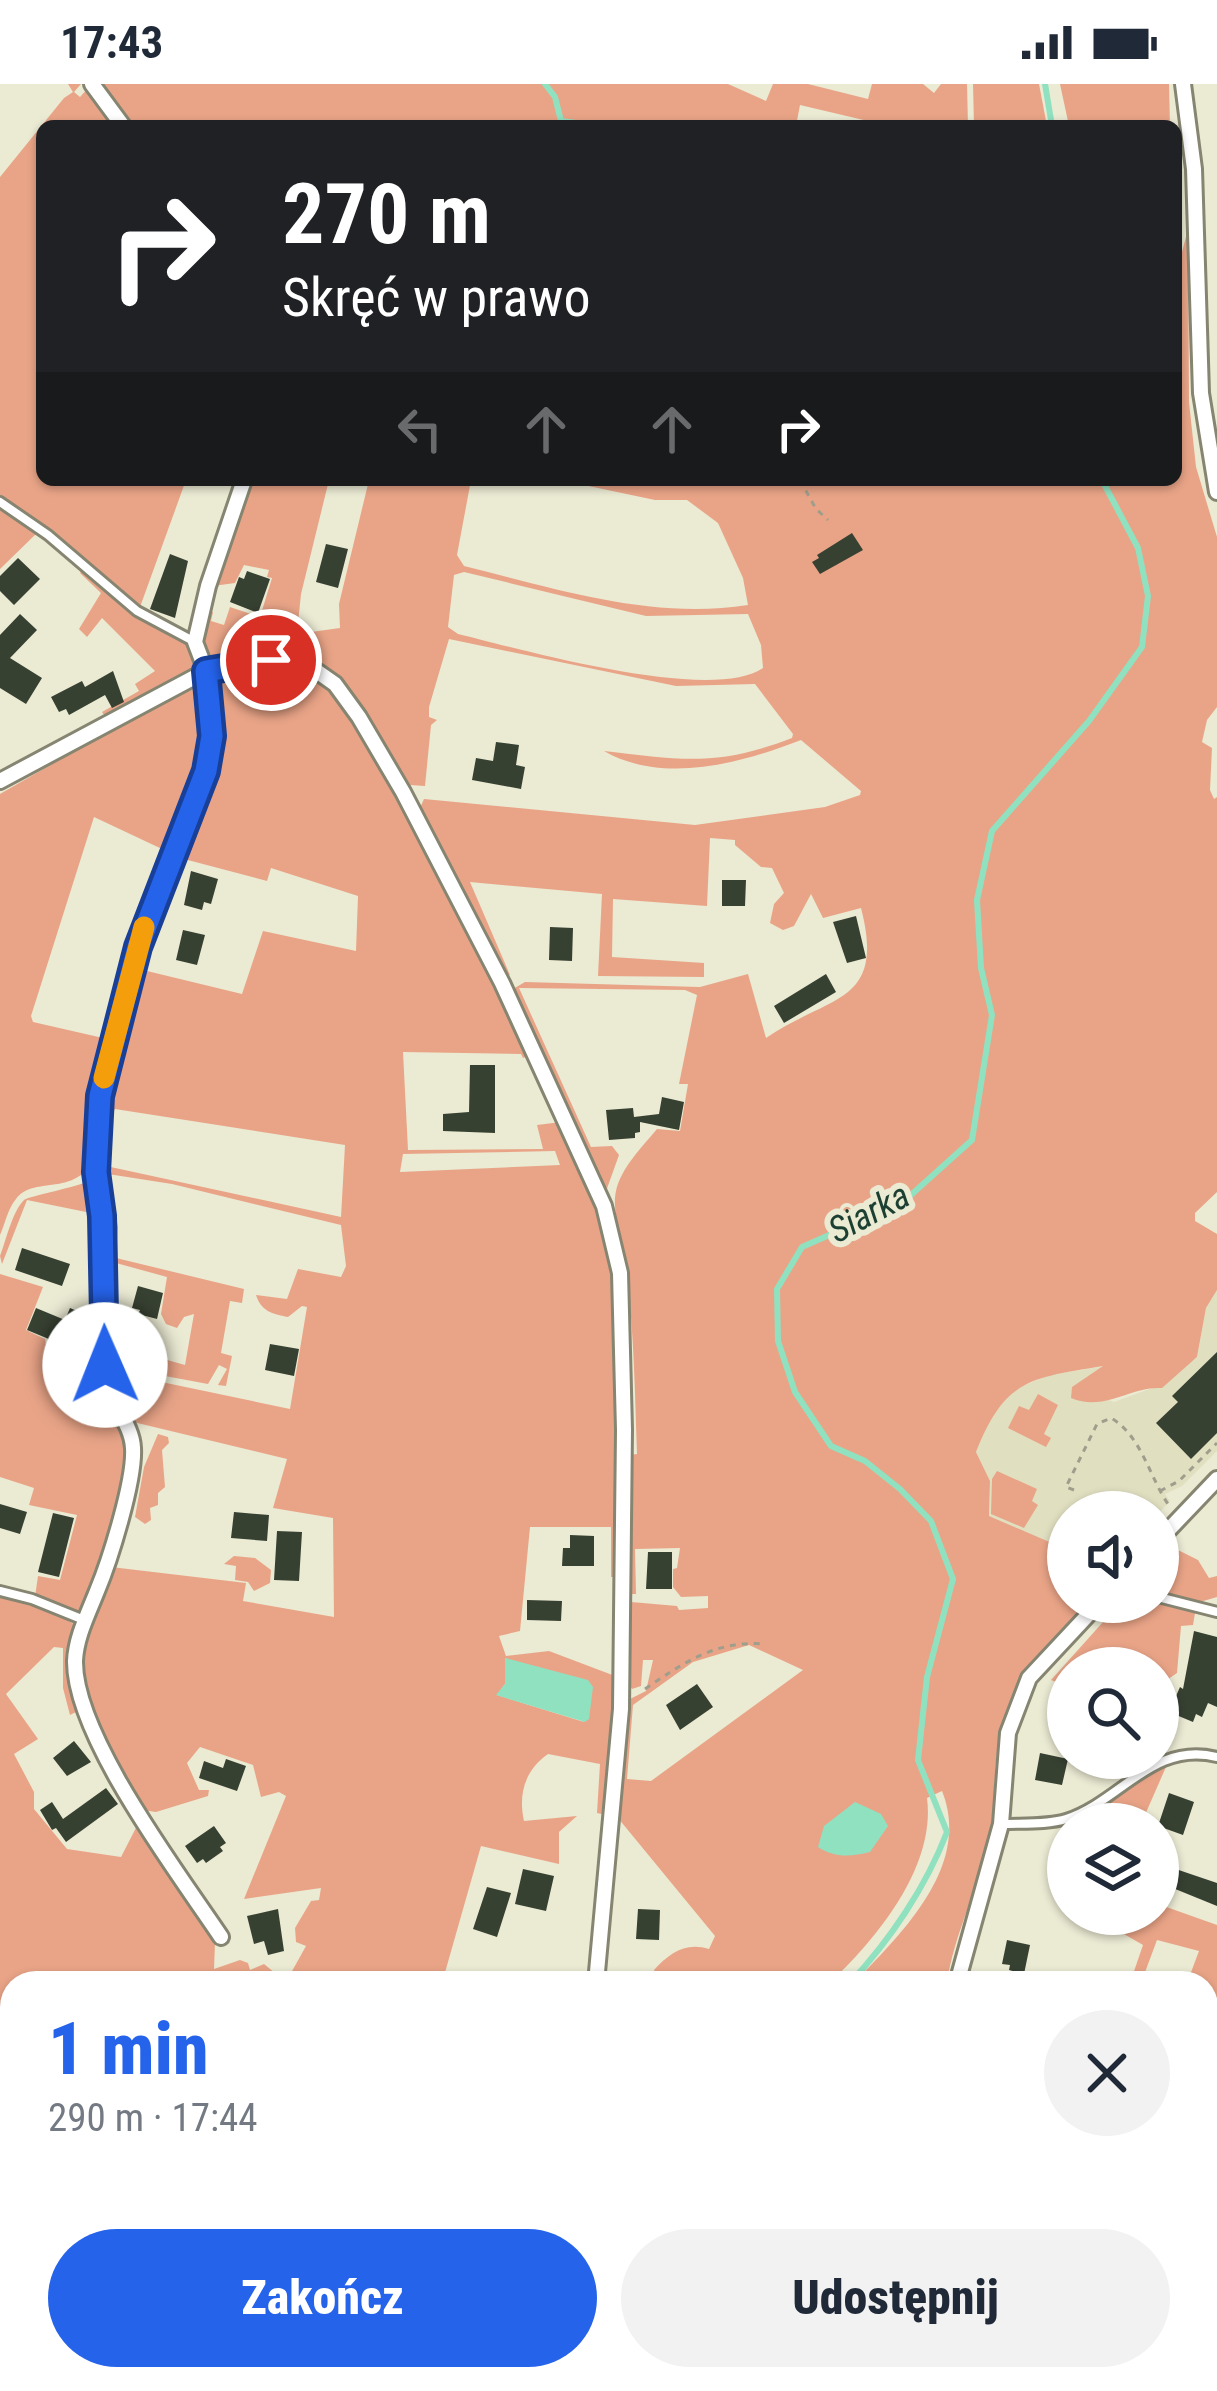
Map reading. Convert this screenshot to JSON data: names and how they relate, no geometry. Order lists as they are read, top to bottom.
{
  "water": ["Siarka"],
  "page": {
    "status": "17:43",
    "turn": ["270 m", "Skręć w prawo"],
    "heading": ["1 min", "290 m · 17:44"],
    "buttons": ["Zakończ", "Udostępnij"]
  }
}
